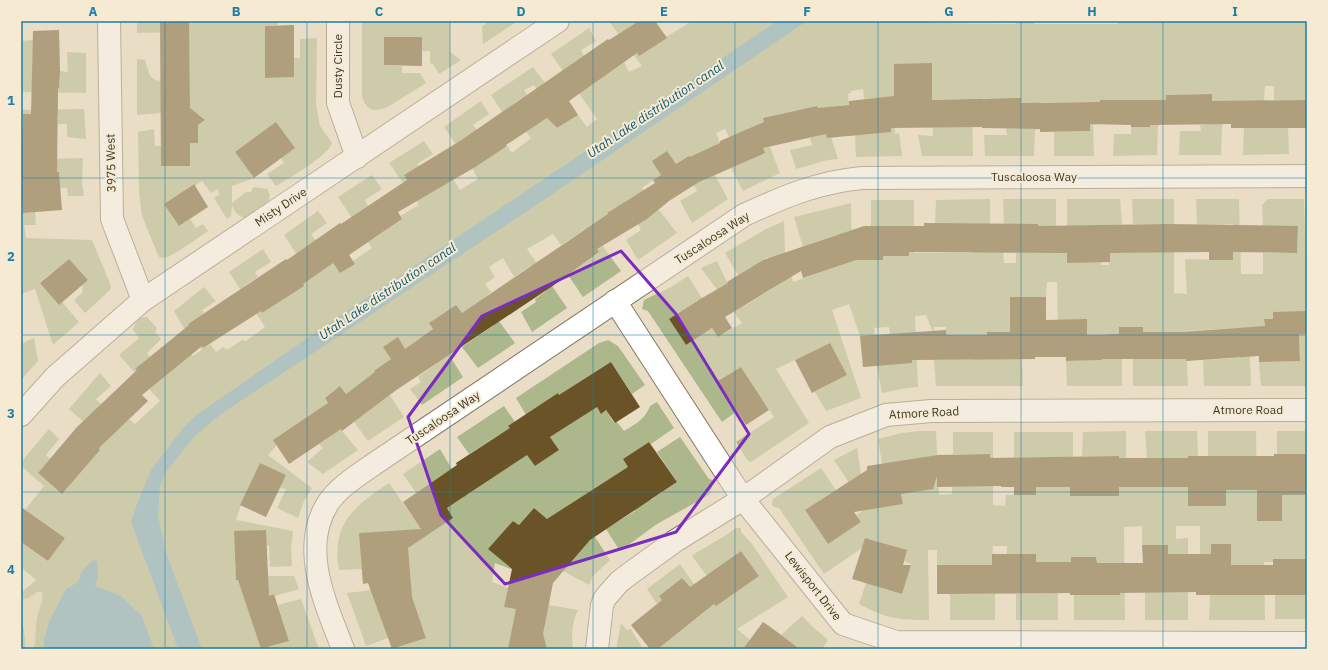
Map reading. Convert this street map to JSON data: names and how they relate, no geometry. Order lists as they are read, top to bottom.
{
  "streets": {
    "street": [
      "Dusty Circle",
      "3975 West",
      "Tuscaloosa Way",
      "Misty Drive",
      "Atmore Road",
      "Lewisport Drive"
    ]
  },
  "crossings": [
    ["Dusty Circle", "Misty Drive"],
    ["3975 West", "Misty Drive"],
    ["Tuscaloosa Way", "Lewisport Drive"],
    ["Atmore Road", "Lewisport Drive"]
  ],
  "water": ["Utah Lake distribution canal"],
  "grid": {
    "columns": [
      "A",
      "B",
      "C",
      "D",
      "E",
      "F",
      "G",
      "H",
      "I"
    ],
    "rows": [
      "1",
      "2",
      "3",
      "4"
    ]
  }
}
